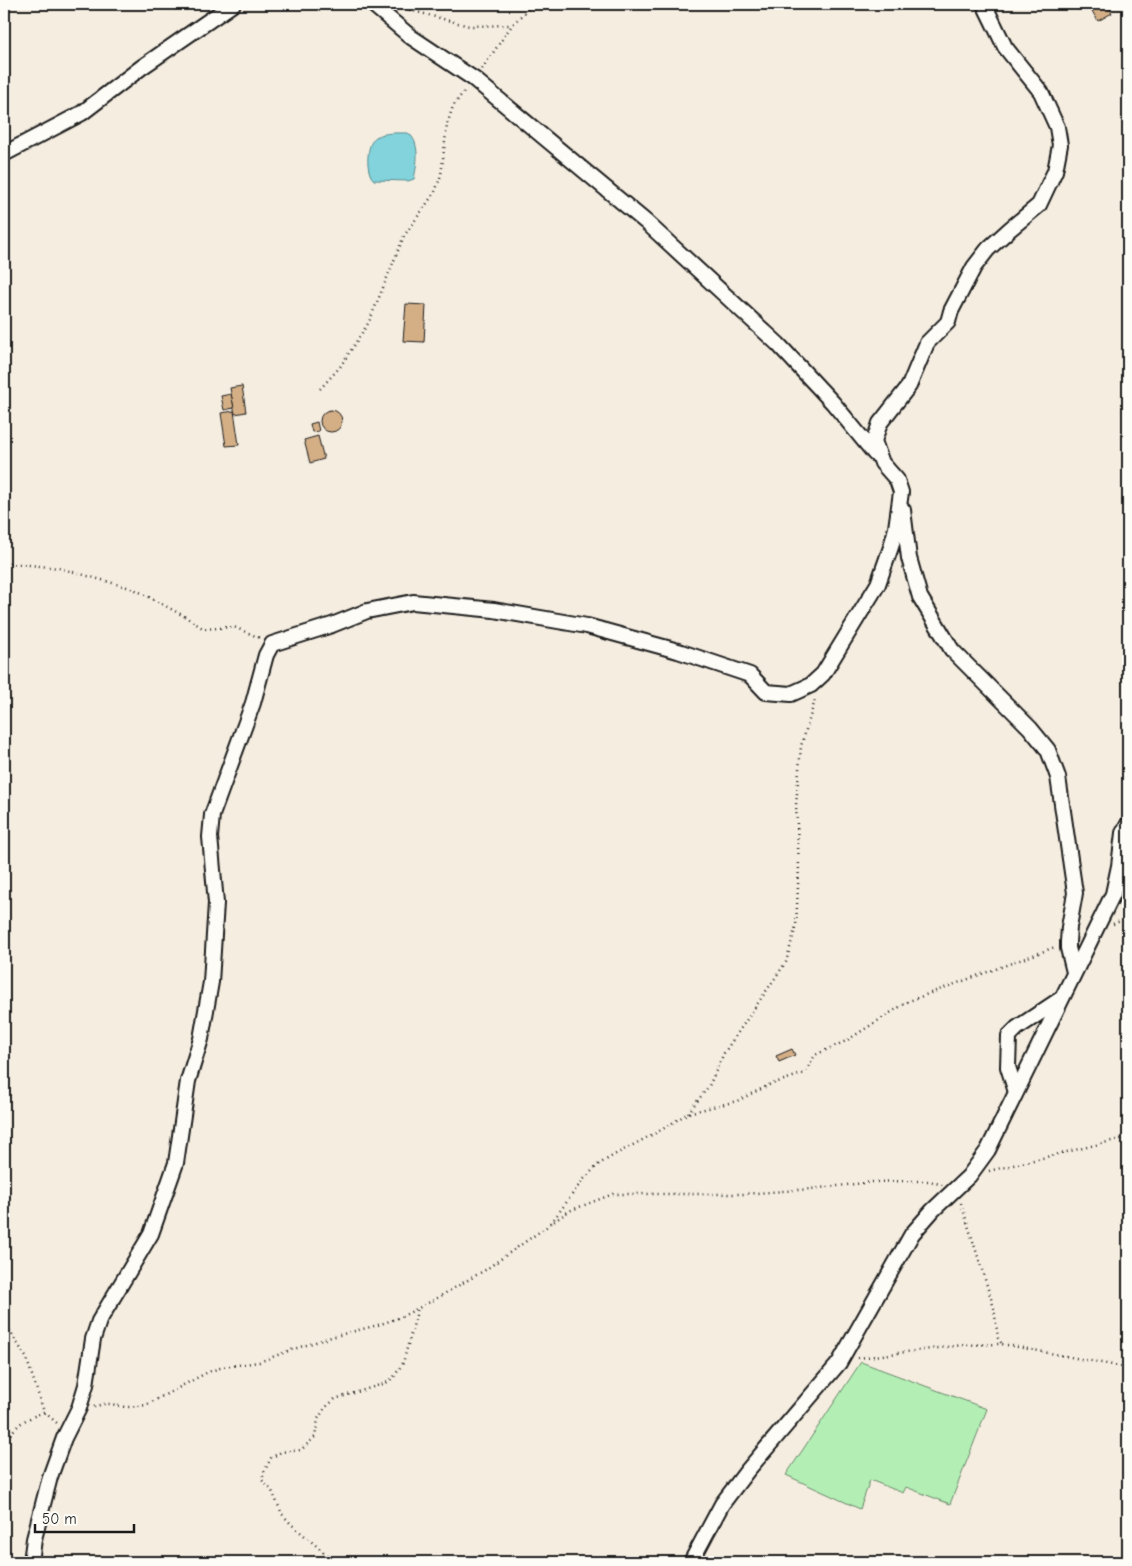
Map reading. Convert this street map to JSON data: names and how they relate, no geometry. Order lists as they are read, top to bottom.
{
  "scale_bar": "50 m"
}
